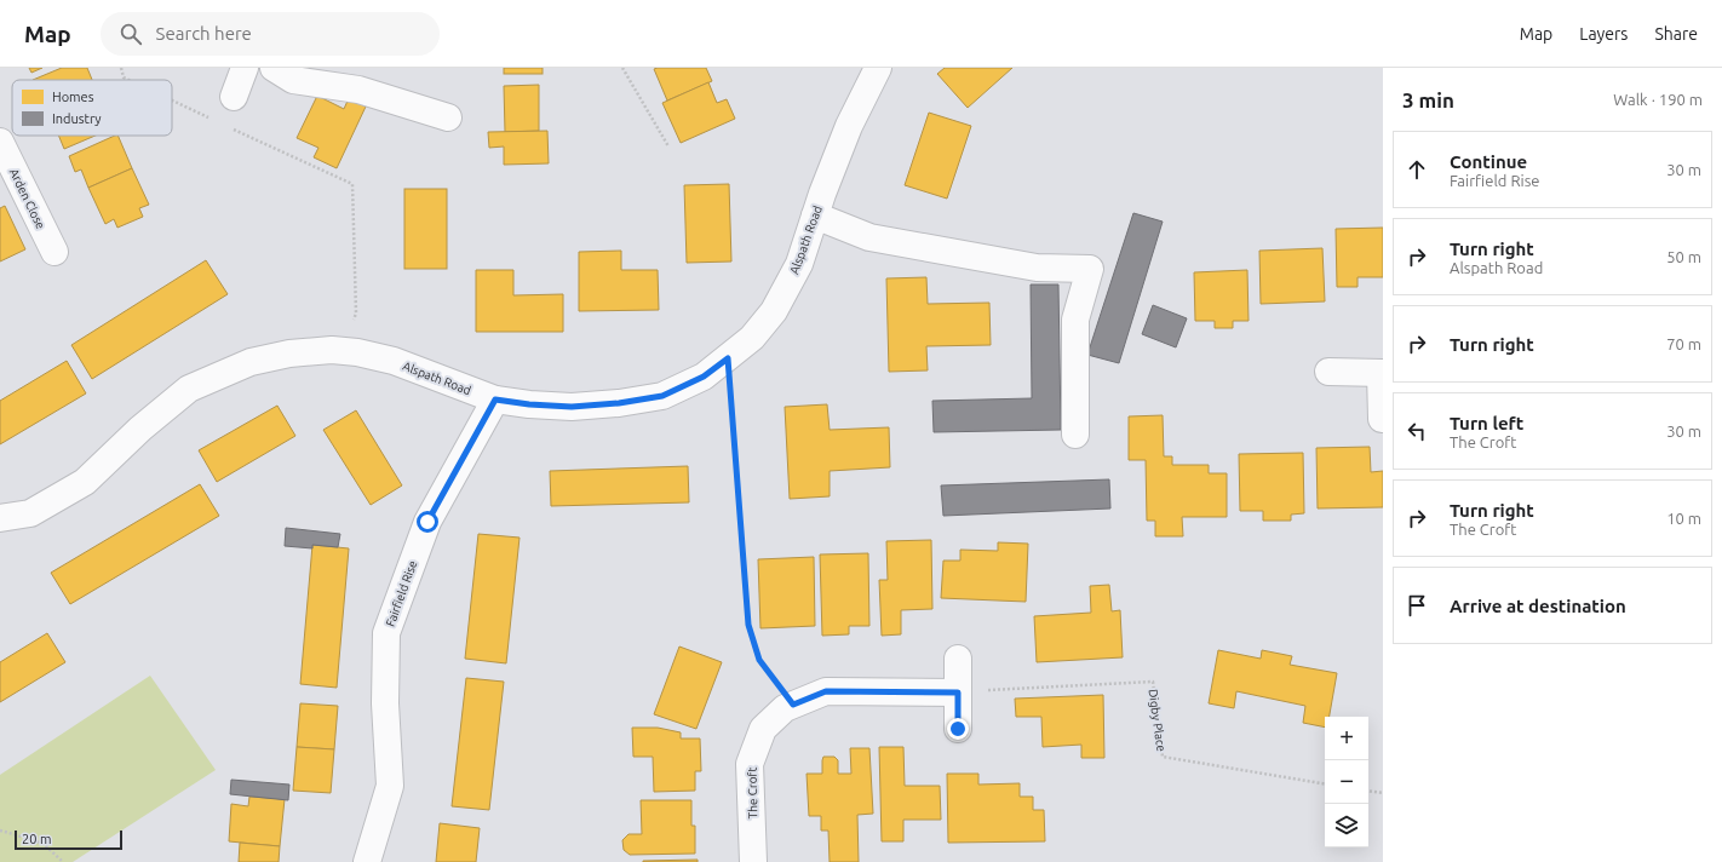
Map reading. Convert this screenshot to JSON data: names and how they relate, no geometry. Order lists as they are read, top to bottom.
{
  "streets": {
    "street": [
      "Arden Close",
      "Alspath Road",
      "Fairfield Rise",
      "The Croft"
    ],
    "path": ["Digby Place"]
  },
  "crossings": [
    ["Alspath Road", "Fairfield Rise"],
    ["Digby Place", "The Croft"]
  ],
  "legend": ["Homes", "Industry"],
  "scale_bar": "20 m",
  "page": {
    "header": "Map",
    "search": "Search here",
    "nav": ["Map", "Layers", "Share"],
    "heading": ["3 min", "Walk · 190 m"],
    "list": [
      ["Continue", "Fairfield Rise", "30 m"],
      ["Turn right", "Alspath Road", "50 m"],
      ["Turn right", "70 m"],
      ["Turn left", "The Croft", "30 m"],
      ["Turn right", "The Croft", "10 m"],
      "Arrive at destination"
    ],
    "map_buttons": ["+", "−"],
    "scale": "20 m"
  }
}
